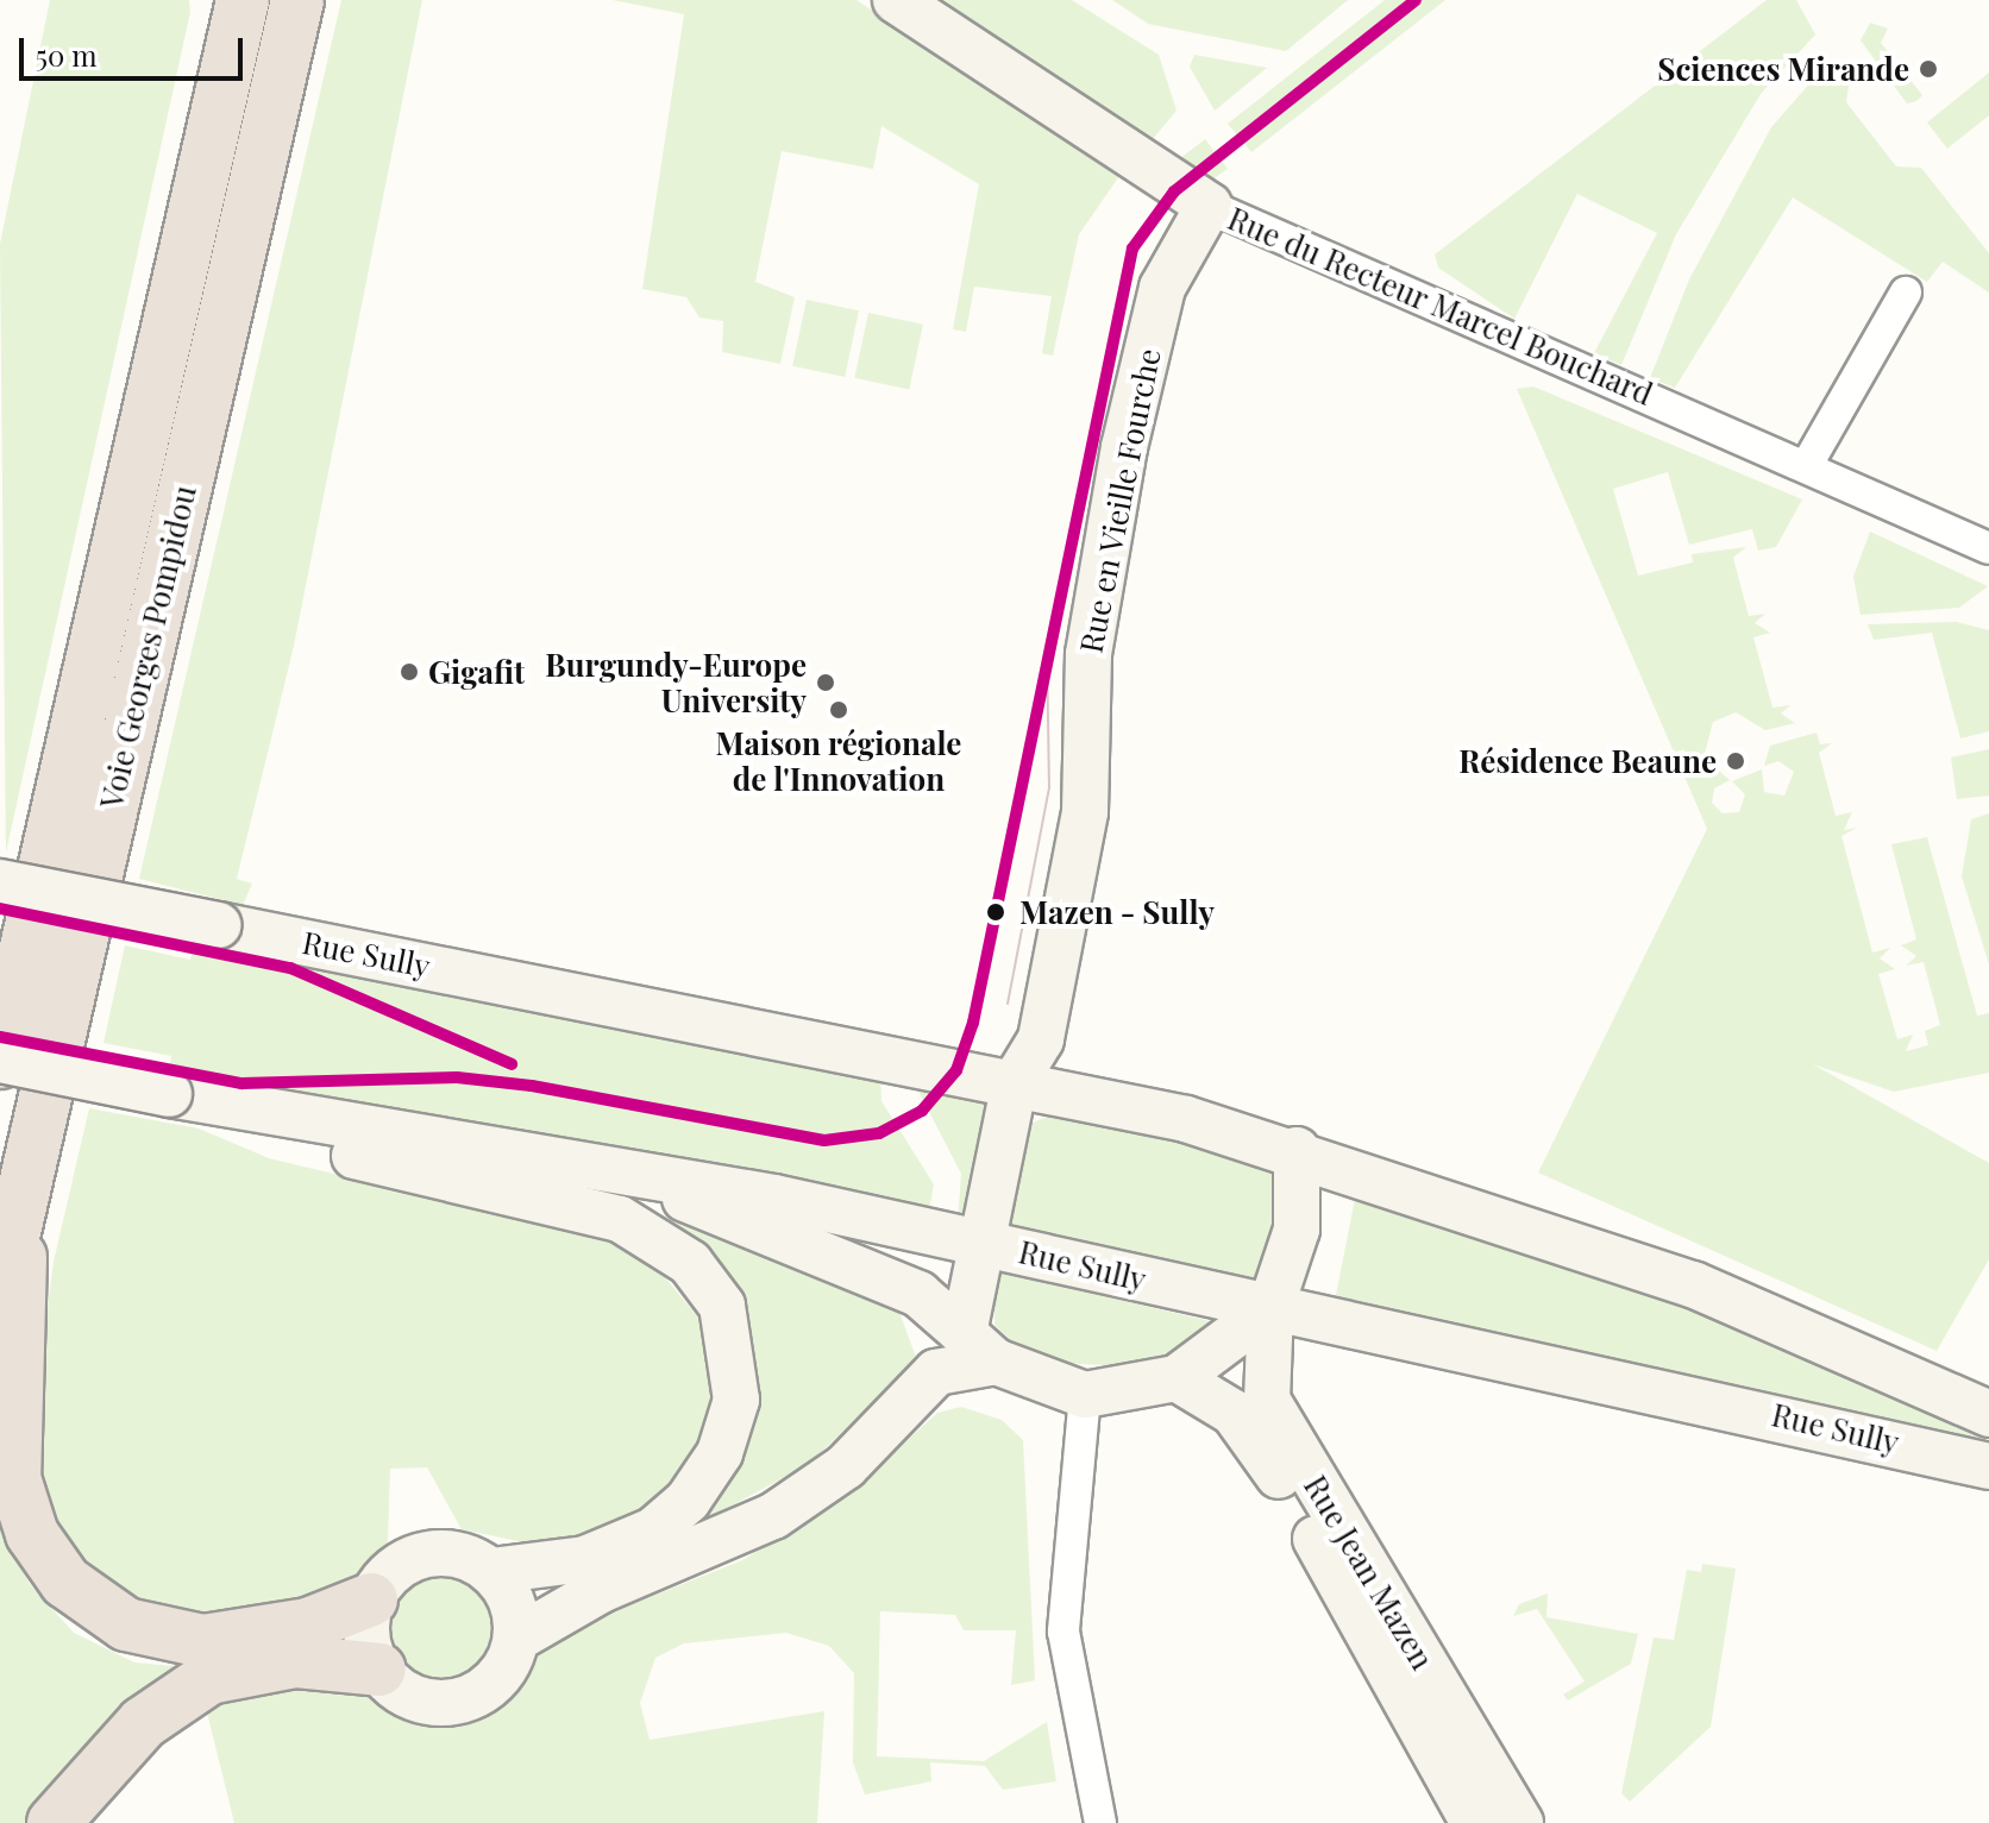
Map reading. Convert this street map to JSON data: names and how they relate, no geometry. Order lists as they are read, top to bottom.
{
  "streets": {
    "highway": ["Voie Georges Pompidou"],
    "main road": [
      "Rue du Recteur Marcel Bouchard",
      "Rue en Vieille Fourche",
      "Rue Sully",
      "Rue Jean Mazen"
    ]
  },
  "crossings": [
    ["Rue du Recteur Marcel Bouchard", "Rue en Vieille Fourche"],
    ["Rue en Vieille Fourche", "Rue Sully"],
    ["Voie Georges Pompidou", "Rue Sully"],
    ["Rue Sully", "Rue Jean Mazen"]
  ],
  "places": [
    "Sciences Mirande",
    "Gigafit",
    "Burgundy-Europe University",
    "Maison régionale de l'Innovation",
    "Résidence Beaune",
    "Mazen - Sully"
  ],
  "scale_bar": "50 m"
}
